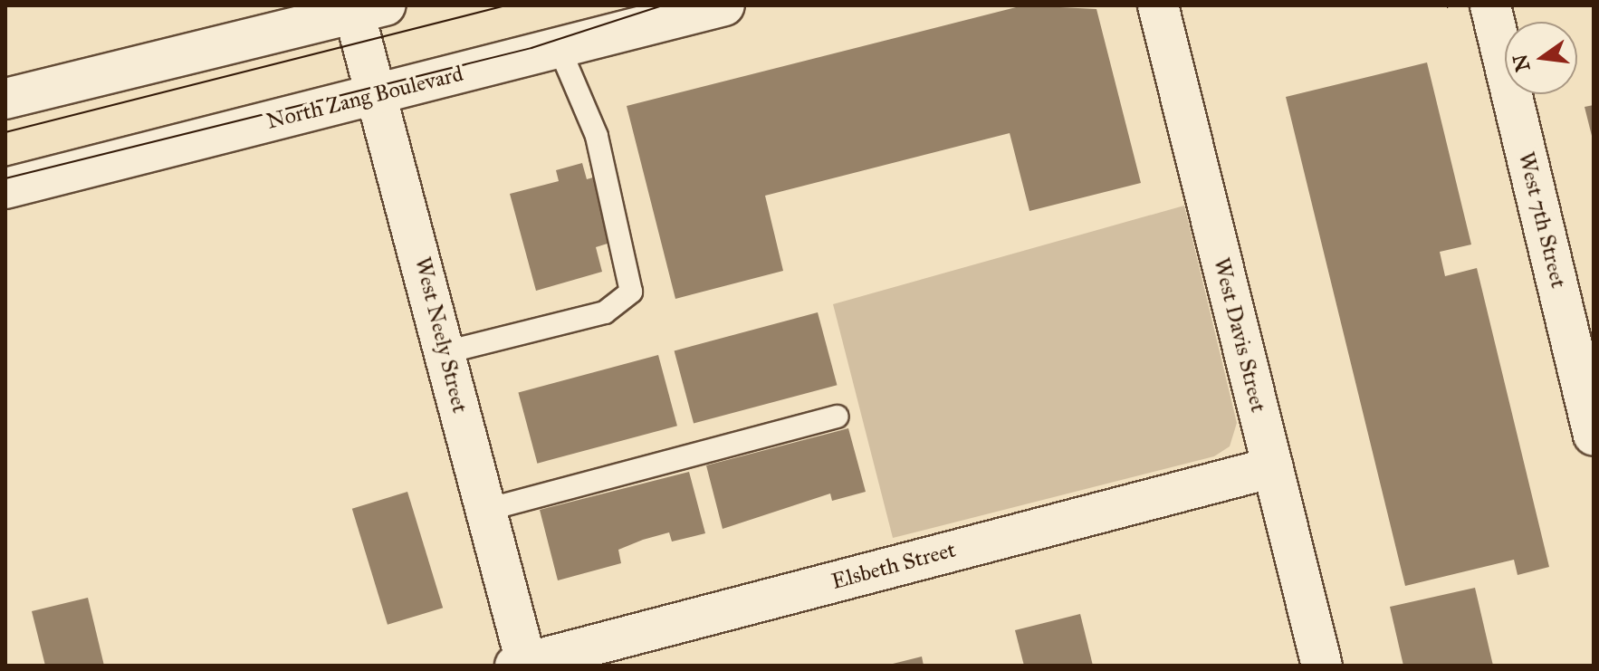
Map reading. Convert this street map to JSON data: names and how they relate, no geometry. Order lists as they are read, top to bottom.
{
  "streets": {
    "street": [
      "North Zang Boulevard",
      "West 7th Street",
      "West Neely Street",
      "West Davis Street",
      "Elsbeth Street"
    ]
  },
  "crossings": [
    ["North Zang Boulevard", "West Neely Street"],
    ["West Neely Street", "Elsbeth Street"],
    ["West Davis Street", "Elsbeth Street"]
  ],
  "north": "left"
}
